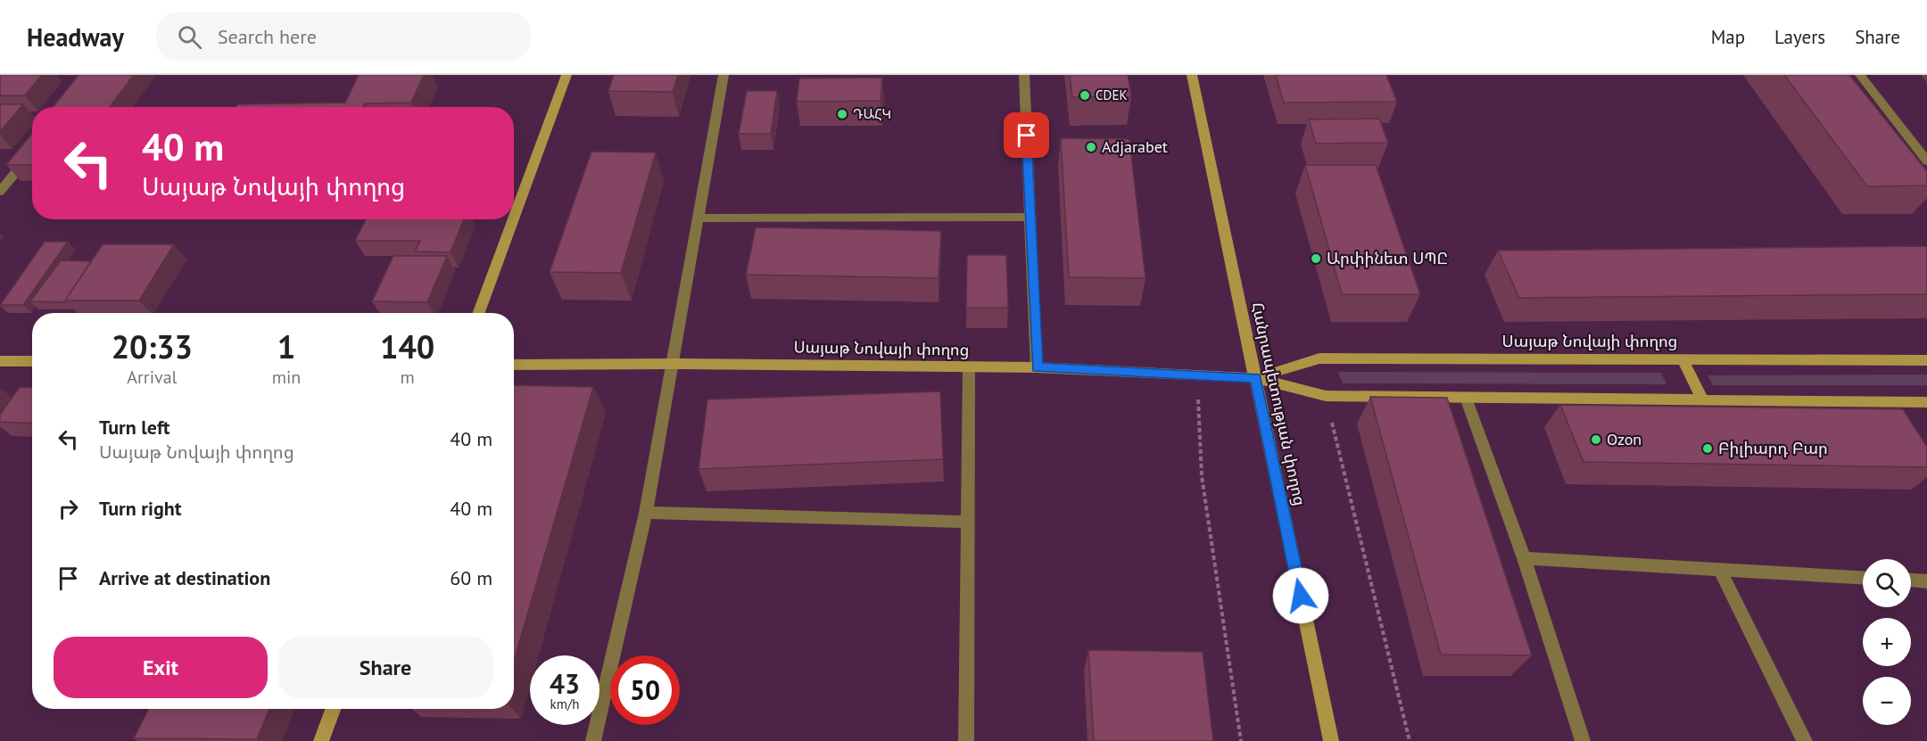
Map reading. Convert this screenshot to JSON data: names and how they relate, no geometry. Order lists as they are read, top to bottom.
{
  "streets": {
    "street": ["Սայաթ Նովայի փողոց", "Հանրապետության փողոց"]
  },
  "crossings": [
    ["Սայաթ Նովայի փողոց", "Հանրապետության փողոց"]
  ],
  "places": [
    "CDEK",
    "ԴԱՀԿ",
    "Adjarabet",
    "Արփինետ ՍՊԸ",
    "Ozon",
    "Բիլիարդ Բար"
  ],
  "page": {
    "header": "Headway",
    "search": "Search here",
    "nav": ["Map", "Layers", "Share"],
    "turn": ["40 m", "Սայաթ Նովայի փողոց"],
    "eta": [
      "20:33",
      "Arrival",
      "1",
      "min",
      "140",
      "m"
    ],
    "list": [
      {
        "name": "Turn left",
        "note": "Սայաթ Նովայի փողոց",
        "value": "40 m"
      },
      {
        "name": "Turn right",
        "value": "40 m"
      },
      {
        "name": "Arrive at destination",
        "value": "60 m"
      }
    ],
    "map_buttons": ["+", "−"],
    "buttons": ["Exit", "Share"],
    "speed": "43 km/h",
    "limit": "50"
  }
}
